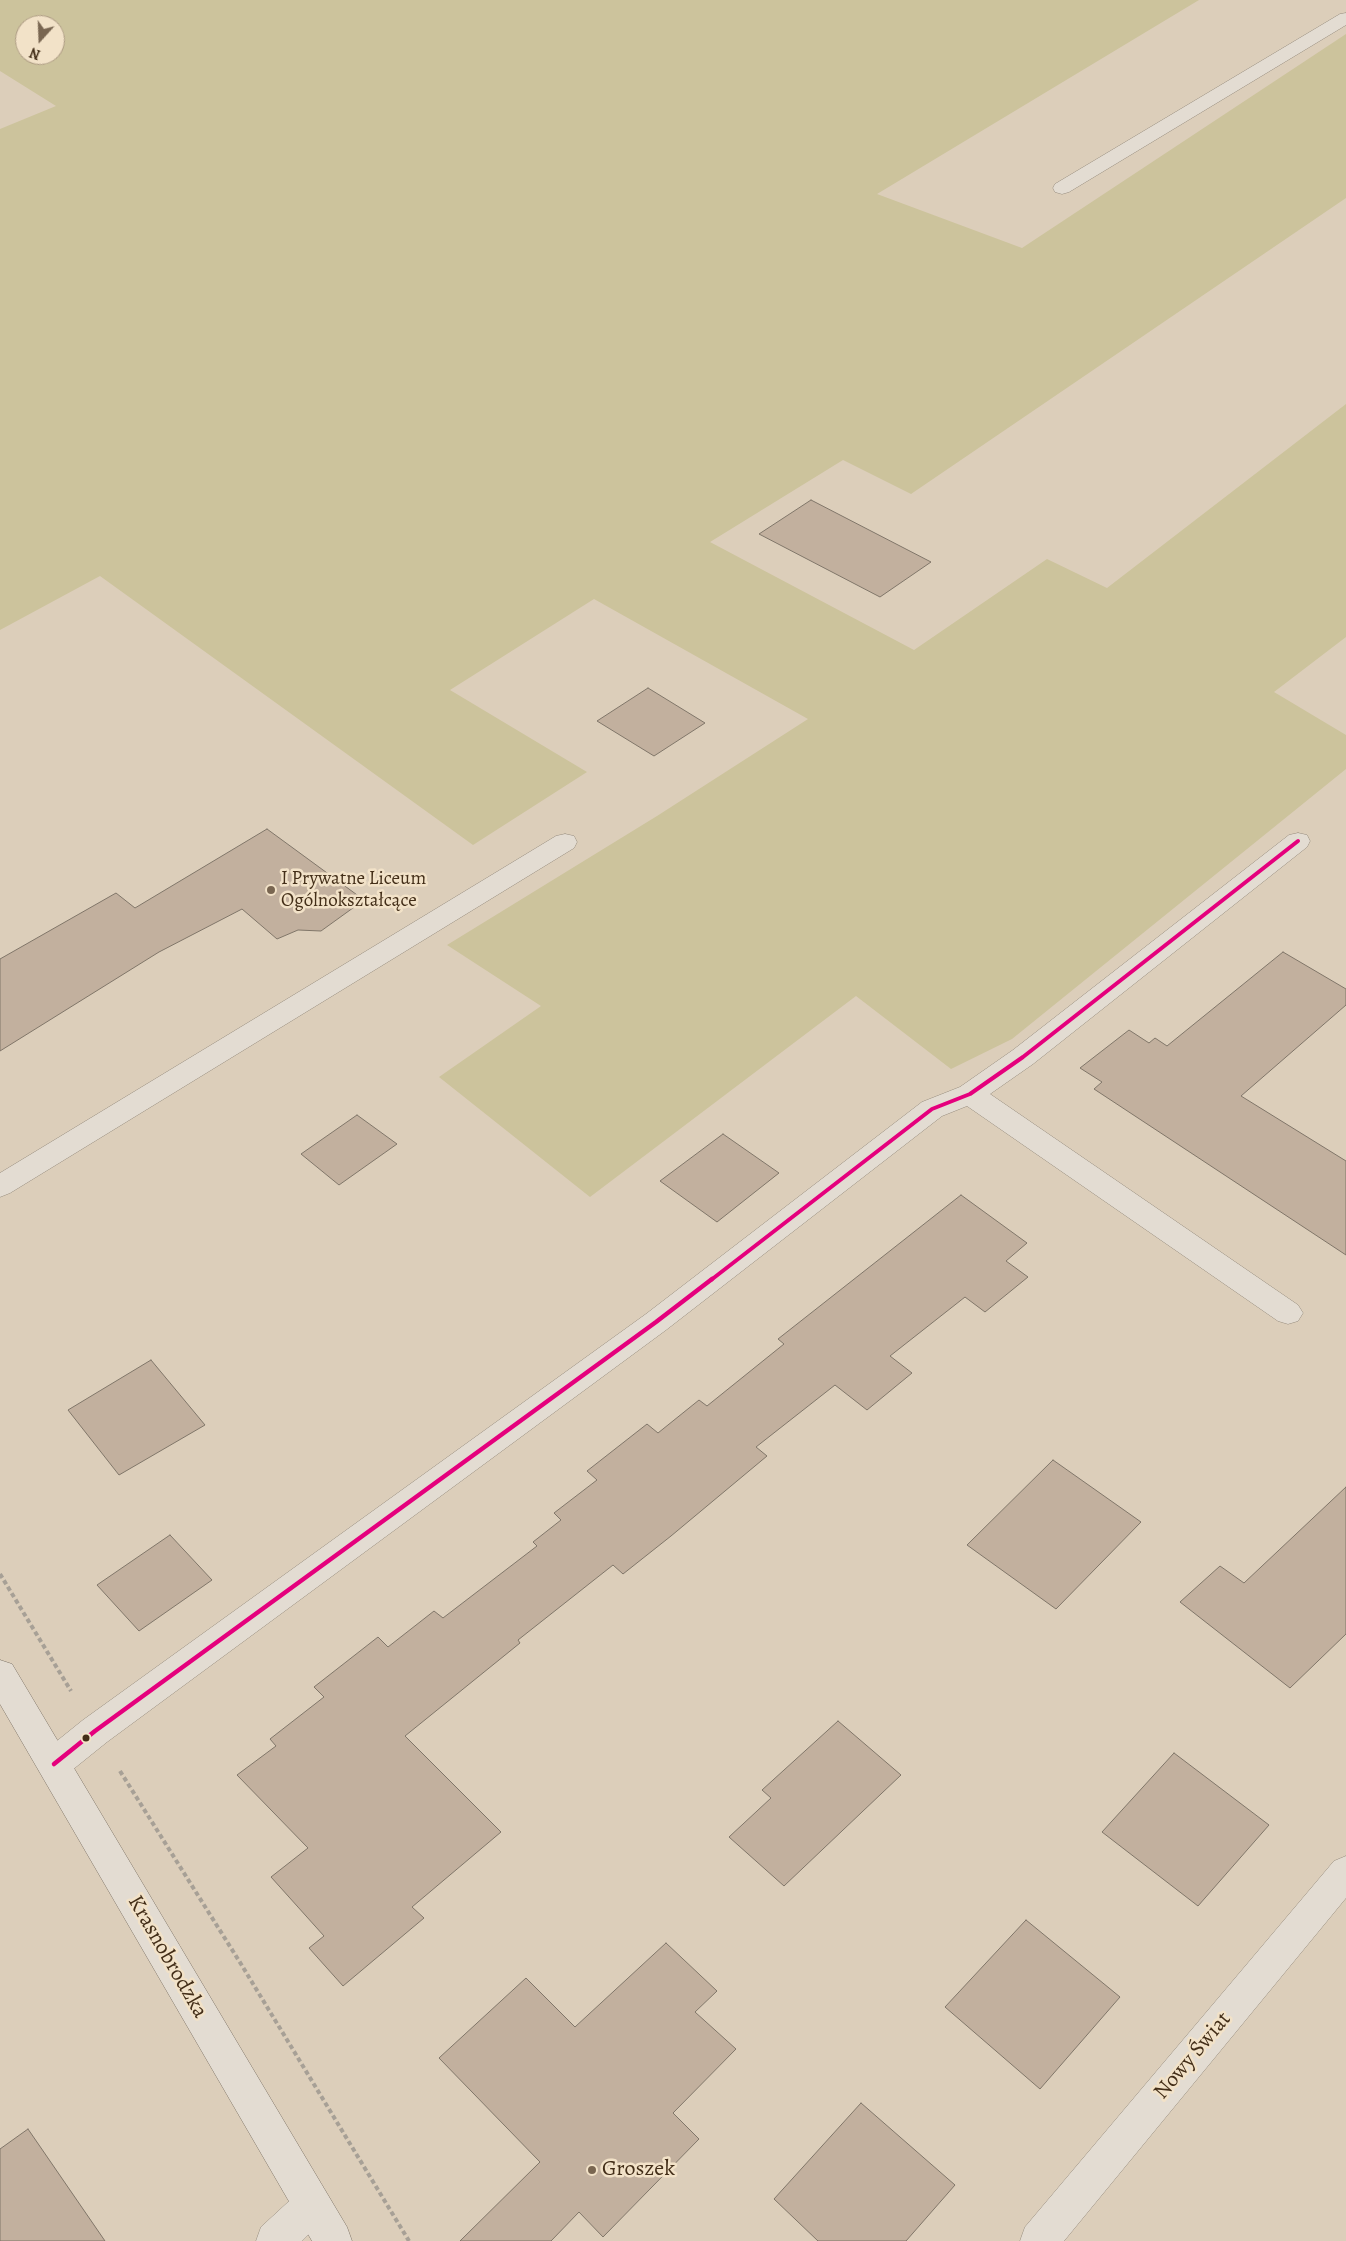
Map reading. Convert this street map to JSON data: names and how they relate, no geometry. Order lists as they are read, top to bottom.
{
  "streets": {
    "street": ["Krasnobrodzka", "Nowy Świat"]
  },
  "places": ["I Prywatne Liceum Ogólnokształcące", "Groszek"],
  "north": "bottom"
}
